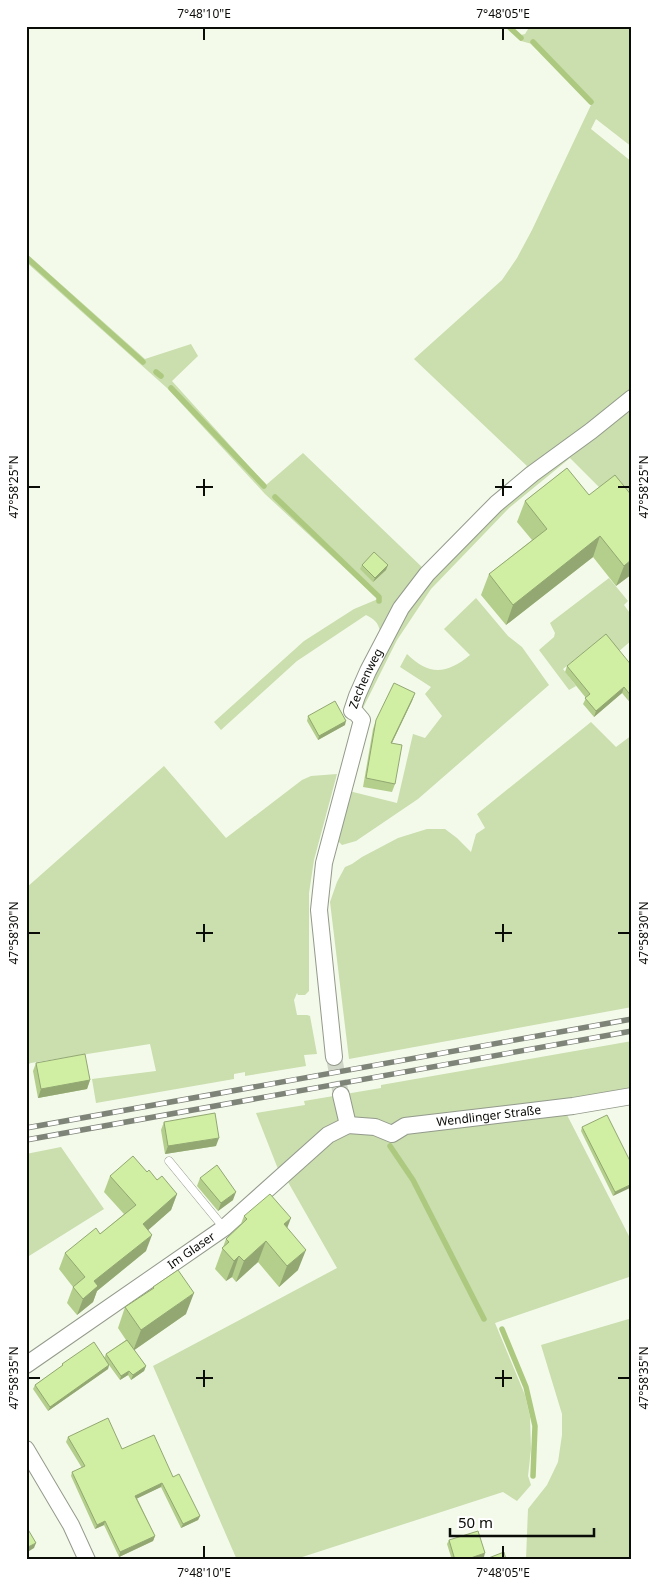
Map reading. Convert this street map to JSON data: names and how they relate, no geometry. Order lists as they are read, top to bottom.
{
  "streets": {
    "street": ["Zechenweg", "Wendlinger Straße", "Im Glaser"]
  },
  "crossings": [
    ["Wendlinger Straße", "Im Glaser"]
  ],
  "scale_bar": "50 m",
  "coordinates": [
    "7°48'10\"E",
    "7°48'05\"E",
    "47°58'25\"N",
    "47°58'30\"N",
    "47°58'35\"N"
  ]
}
